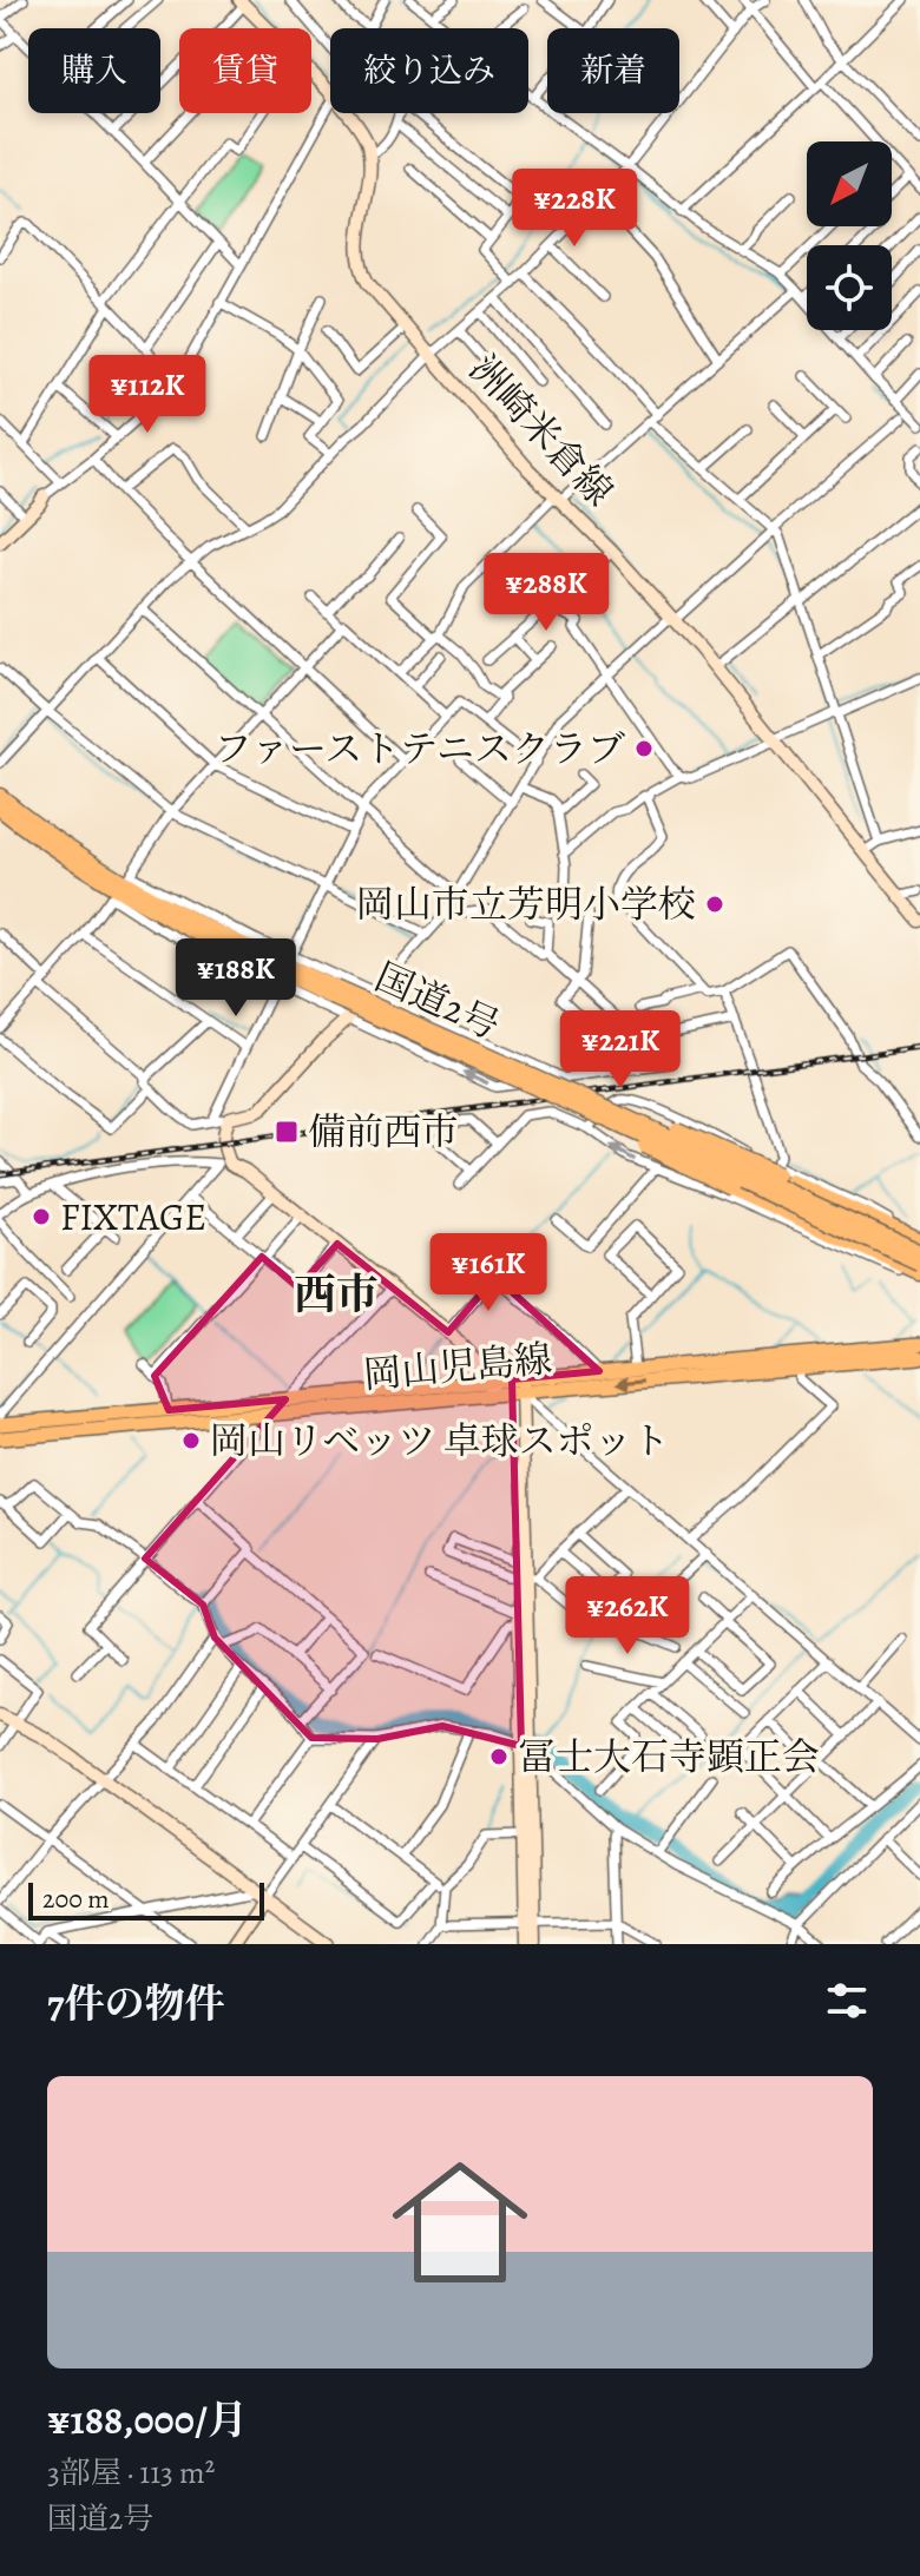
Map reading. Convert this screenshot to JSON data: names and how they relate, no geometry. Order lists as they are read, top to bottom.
{
  "streets": {
    "highway": ["国道2号"],
    "main road": ["岡山児島線"],
    "street": ["洲崎米倉線"]
  },
  "districts": ["西市"],
  "places": {
    "other": [
      "ファーストテニスクラブ",
      "岡山市立芳明小学校",
      "FIXTAGE",
      "岡山リベッツ 卓球スポット",
      "冨士大石寺顕正会"
    ],
    "transit": ["備前西市"]
  },
  "scale_bar": "200 m",
  "north": "bottom left",
  "page": {
    "chip": [
      "購入",
      "賃貸",
      "絞り込み",
      "新着"
    ],
    "price": [
      "¥228K",
      "¥112K",
      "¥288K",
      "¥188K",
      "¥221K",
      "¥161K",
      "¥262K"
    ],
    "scale": "200 m",
    "heading": "7件の物件",
    "list": [
      {
        "name": "¥188,000/月",
        "note": "3部屋 · 113 m² · 国道2号"
      }
    ]
  }
}
